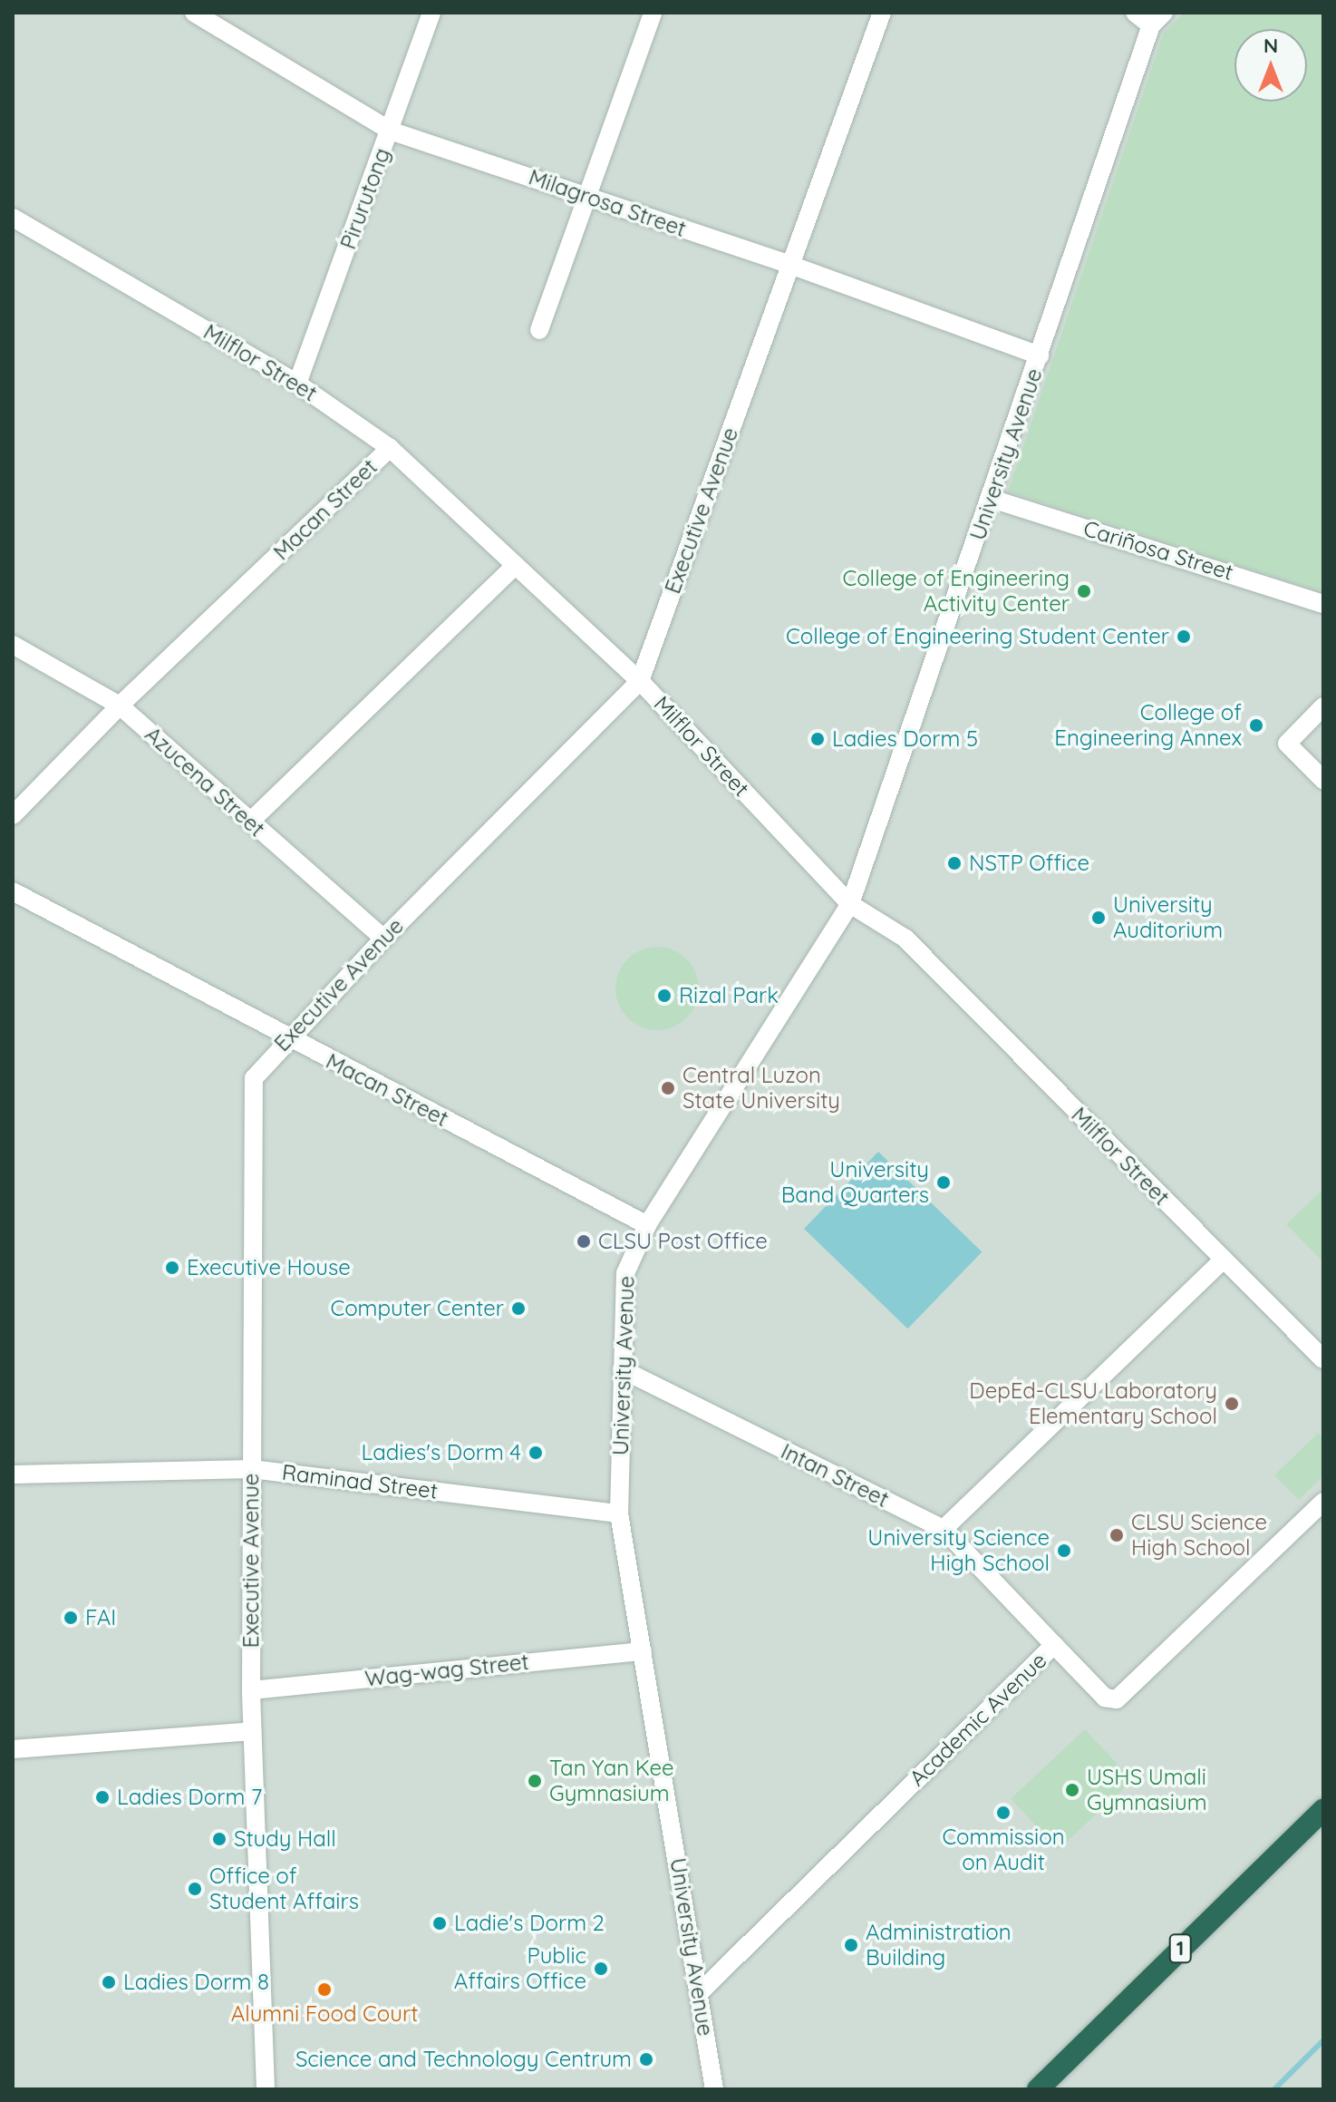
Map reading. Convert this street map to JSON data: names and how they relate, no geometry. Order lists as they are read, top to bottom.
{
  "streets": {
    "highway": ["1"],
    "street": [
      "Pirurutong",
      "Milagrosa Street",
      "Milflor Street",
      "University Avenue",
      "Macan Street",
      "Executive Avenue",
      "Cariñosa Street",
      "Azucena Street",
      "Intan Street",
      "Raminad Street",
      "Wag-wag Street",
      "Academic Avenue"
    ]
  },
  "crossings": [
    ["Pirurutong", "Milagrosa Street"],
    ["Pirurutong", "Milflor Street"],
    ["Milagrosa Street", "University Avenue"],
    ["Milagrosa Street", "Executive Avenue"],
    ["Milflor Street", "University Avenue"],
    ["Milflor Street", "Macan Street"],
    ["Milflor Street", "Executive Avenue"],
    ["University Avenue", "Macan Street"],
    ["University Avenue", "Cariñosa Street"],
    ["University Avenue", "Intan Street"],
    ["University Avenue", "Raminad Street"],
    ["University Avenue", "Wag-wag Street"],
    ["University Avenue", "Academic Avenue"],
    ["Macan Street", "Executive Avenue"],
    ["Macan Street", "Azucena Street"],
    ["Executive Avenue", "Azucena Street"],
    ["Executive Avenue", "Raminad Street"],
    ["Executive Avenue", "Wag-wag Street"],
    ["Intan Street", "Academic Avenue"]
  ],
  "places": [
    "College of Engineering Activity Center",
    "College of Engineering Student Center",
    "College of Engineering Annex",
    "Ladies Dorm 5",
    "NSTP Office",
    "University Auditorium",
    "Rizal Park",
    "Central Luzon State University",
    "University Band Quarters",
    "CLSU Post Office",
    "Executive House",
    "Computer Center",
    "DepEd-CLSU Laboratory Elementary School",
    "Ladies's Dorm 4",
    "CLSU Science High School",
    "University Science High School",
    "FAI",
    "Tan Yan Kee Gymnasium",
    "USHS Umali Gymnasium",
    "Ladies Dorm 7",
    "Commission on Audit",
    "Study Hall",
    "Office of Student Affairs",
    "Ladie's Dorm 2",
    "Administration Building",
    "Public Affairs Office",
    "Ladies Dorm 8",
    "Alumni Food Court",
    "Science and Technology Centrum"
  ],
  "north": "top"
}
